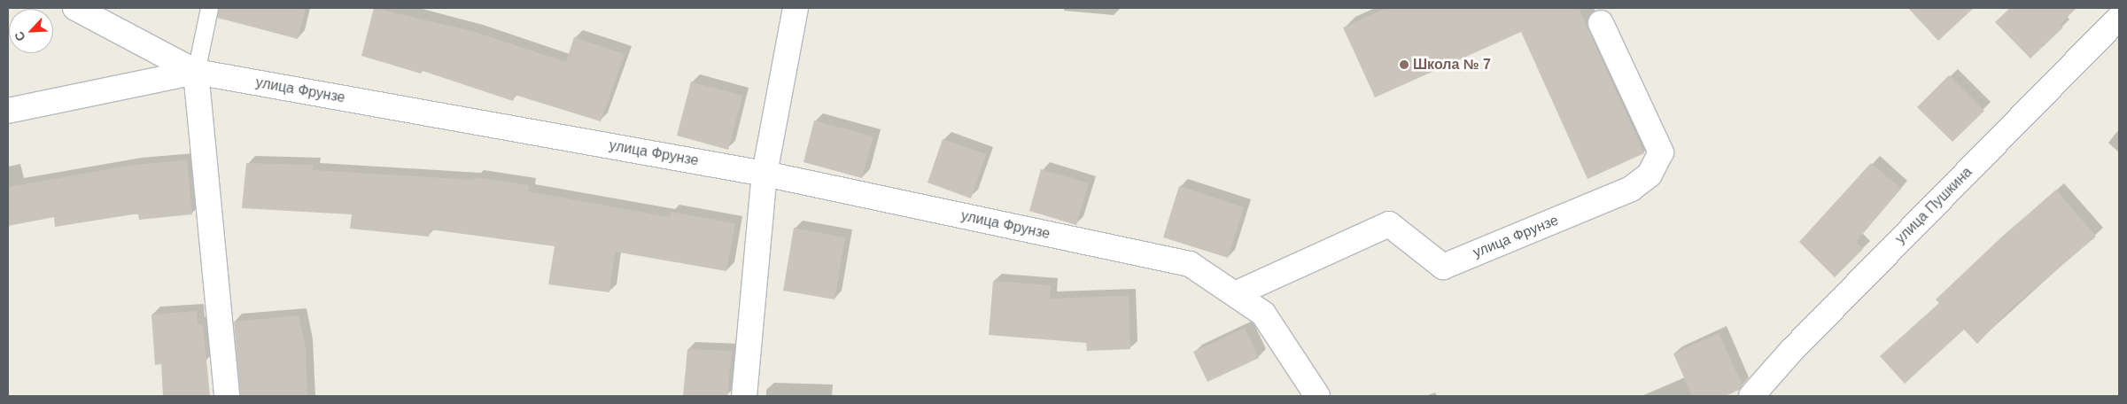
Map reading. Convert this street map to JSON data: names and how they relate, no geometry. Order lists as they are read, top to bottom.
{
  "streets": {
    "street": ["улица Фрунзе", "улица Пушкина"]
  },
  "places": ["Школа № 7"],
  "north": "bottom left"
}
